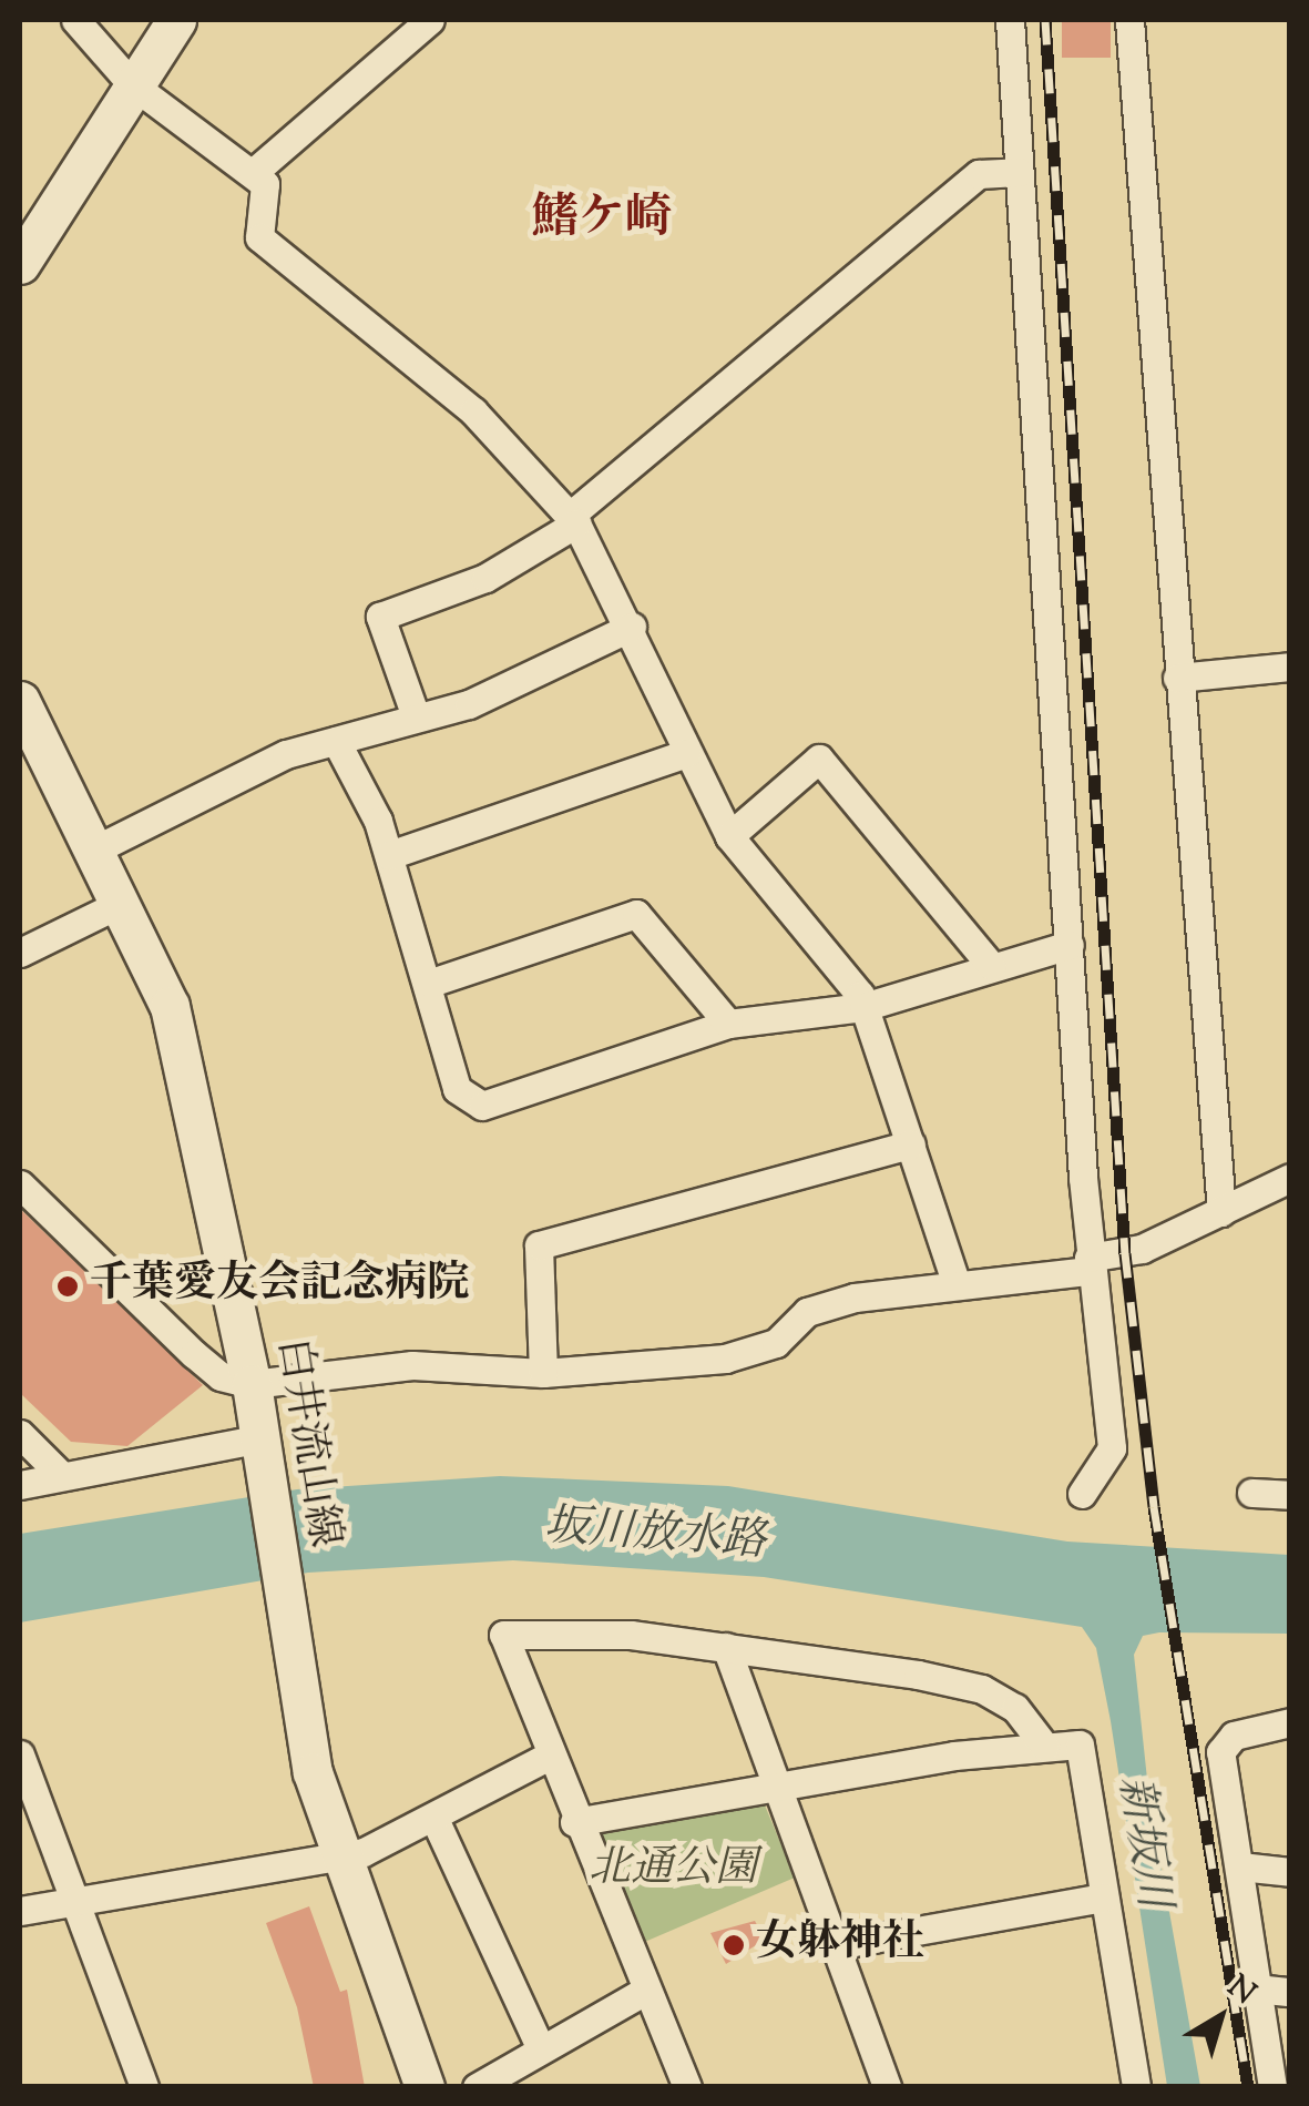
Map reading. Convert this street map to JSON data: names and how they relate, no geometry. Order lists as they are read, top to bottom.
{
  "streets": {
    "main road": ["白井流山線"]
  },
  "districts": ["鰭ケ崎"],
  "water": ["坂川放水路", "新坂川"],
  "parks": ["北通公園"],
  "places": ["千葉愛友会記念病院", "女躰神社"],
  "north": "top right"
}
